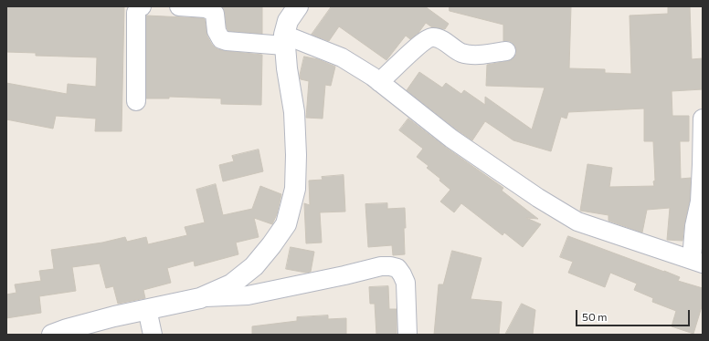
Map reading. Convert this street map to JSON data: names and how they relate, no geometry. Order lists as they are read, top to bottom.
{
  "scale_bar": "50 m"
}
